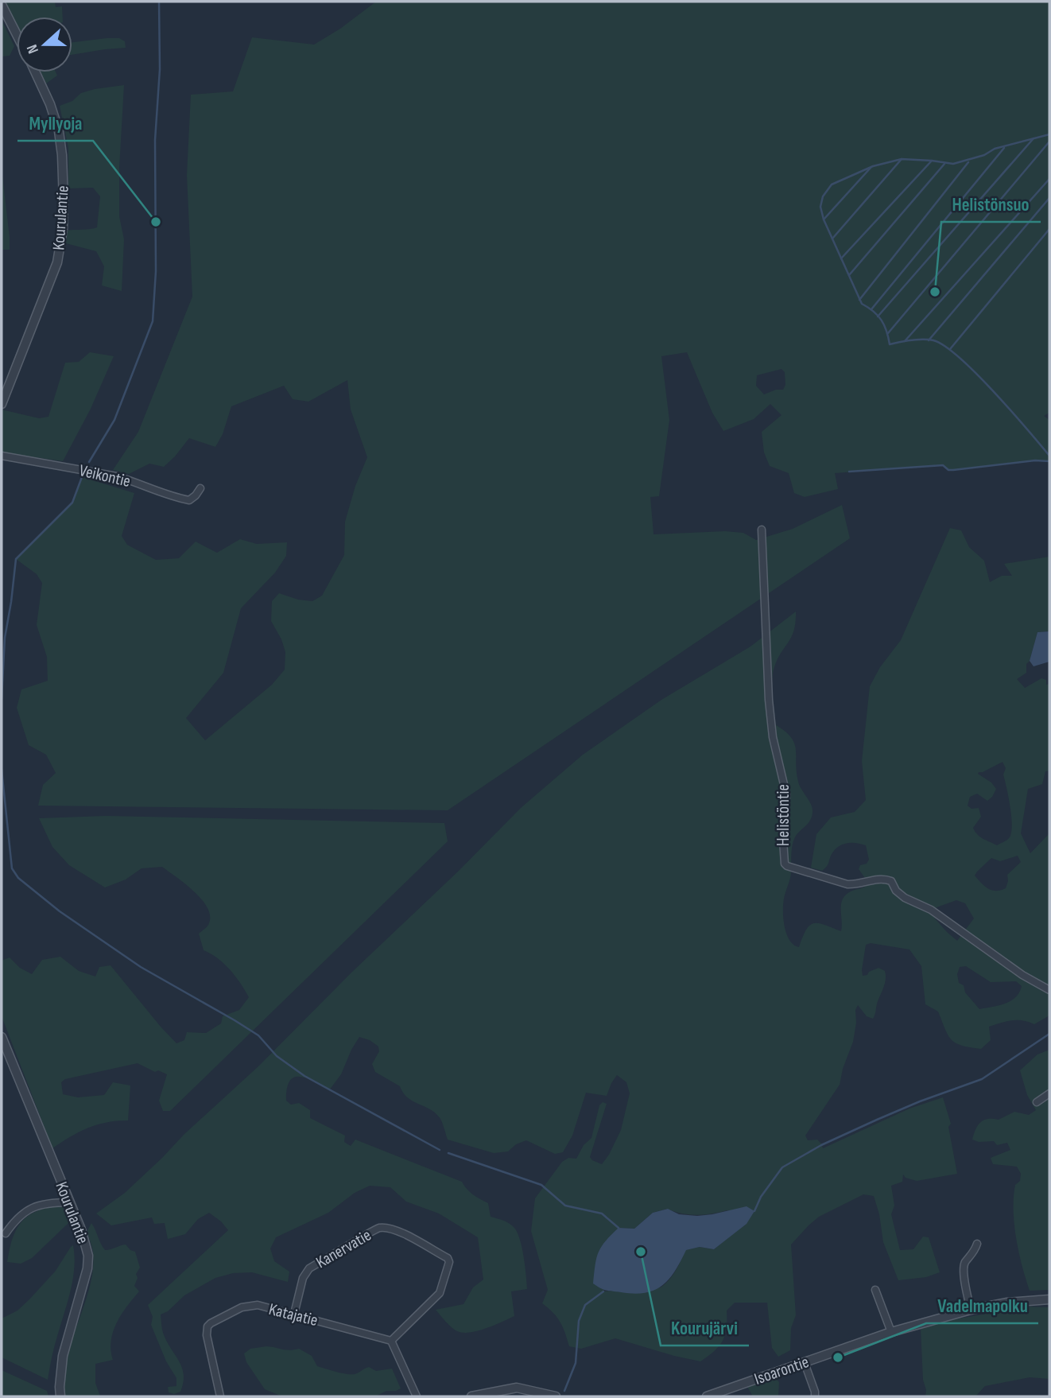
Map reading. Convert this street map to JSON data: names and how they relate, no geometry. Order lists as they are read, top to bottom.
{
  "streets": {
    "street": [
      "Kourulantie",
      "Veikontie",
      "Helistöntie",
      "Kanervatie",
      "Katajatie",
      "Isoarontie"
    ]
  },
  "crossings": [
    ["Kanervatie", "Katajatie"]
  ],
  "places": [
    "Myllyoja",
    "Helistönsuo",
    "Kourujärvi",
    "Vadelmapolku"
  ],
  "north": "left"
}
